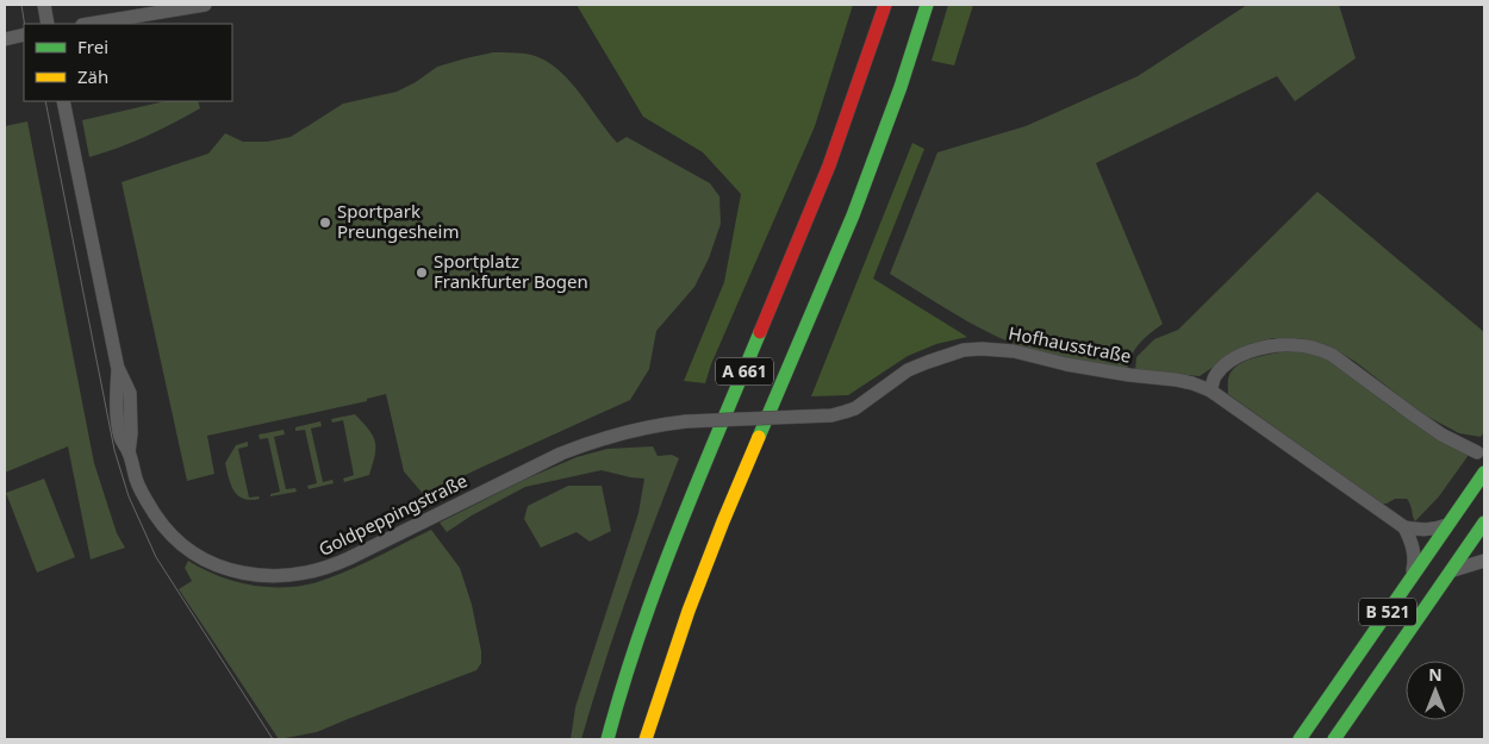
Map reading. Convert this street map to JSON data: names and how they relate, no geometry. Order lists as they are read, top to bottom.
{
  "streets": {
    "main road": ["A 661", "B 521"],
    "street": ["Hofhausstraße", "Goldpeppingstraße"]
  },
  "crossings": [
    ["Hofhausstraße", "Goldpeppingstraße"]
  ],
  "places": ["Sportpark Preungesheim", "Sportplatz Frankfurter Bogen"],
  "legend": ["Frei", "Zäh"],
  "north": "top"
}
